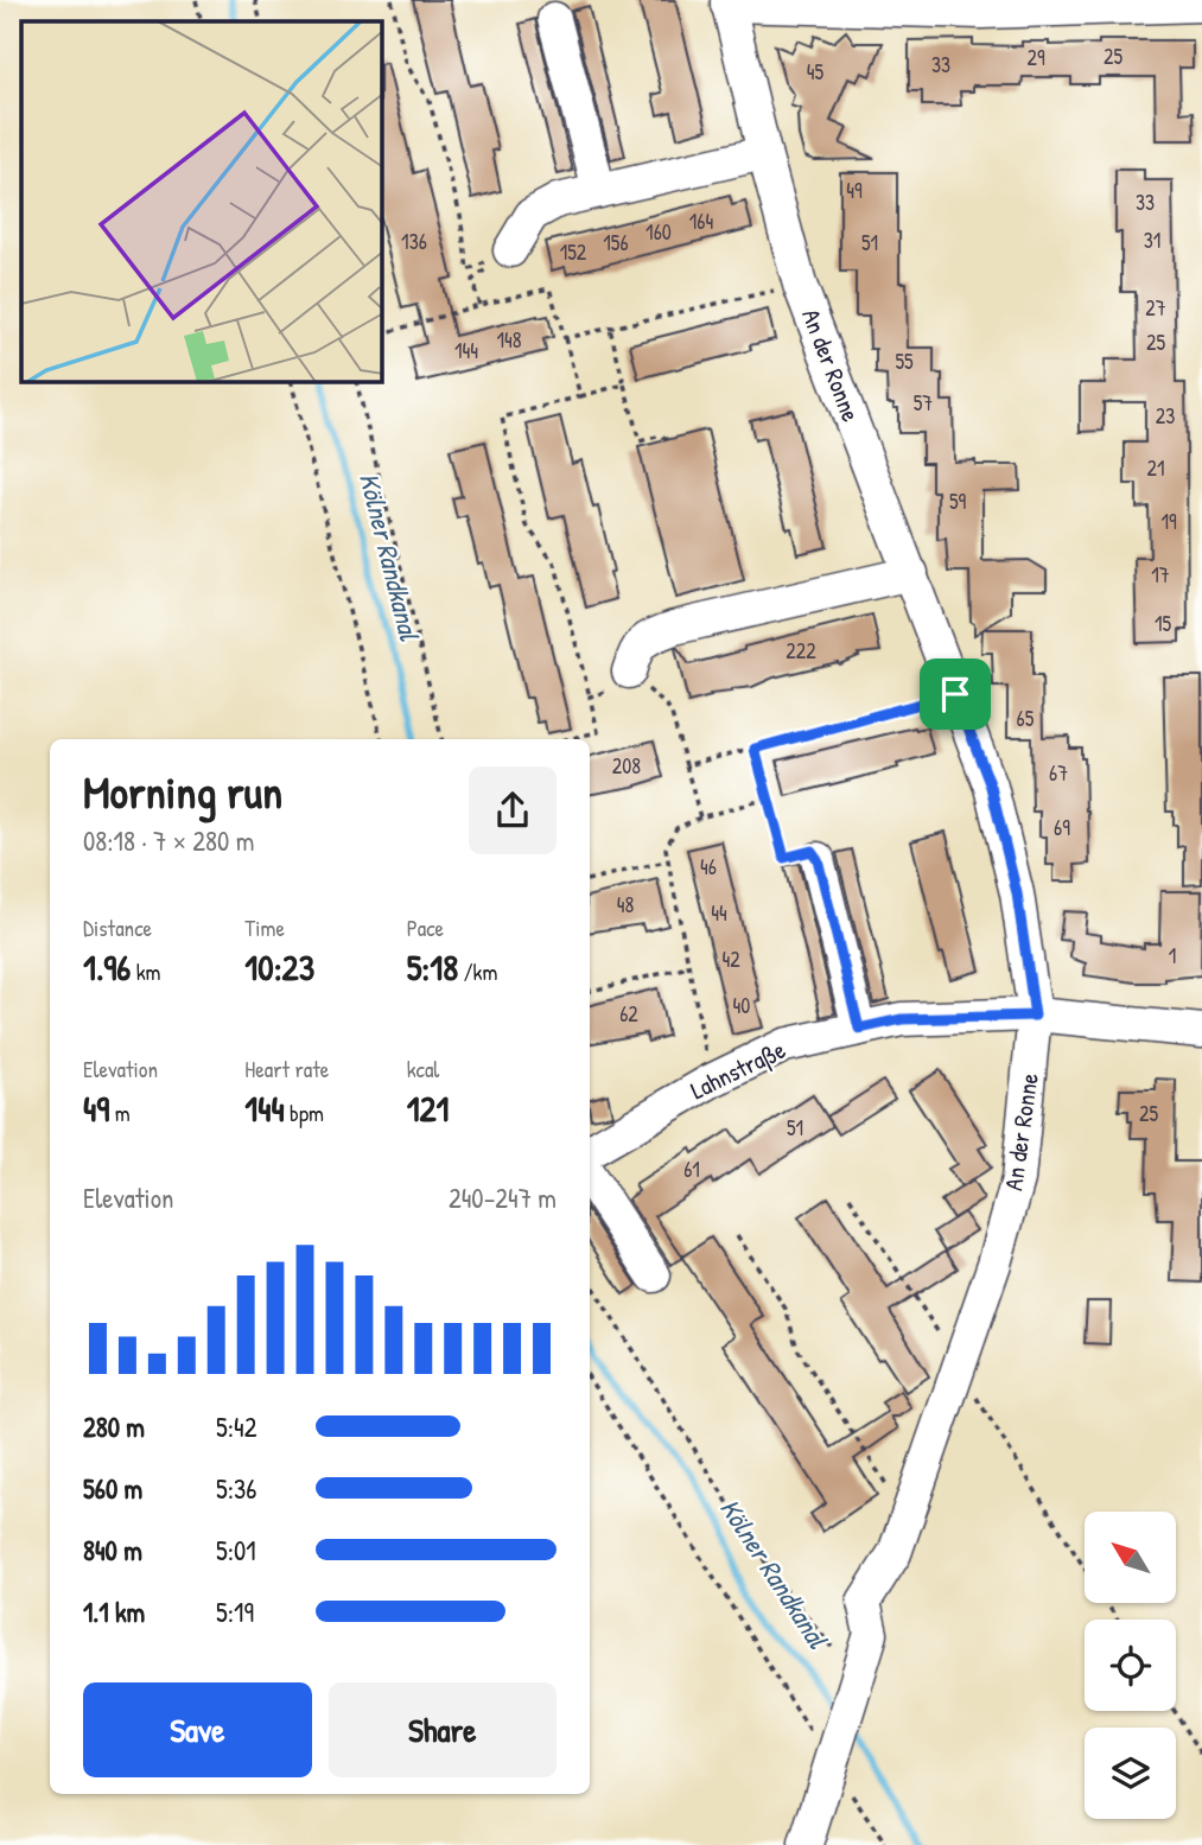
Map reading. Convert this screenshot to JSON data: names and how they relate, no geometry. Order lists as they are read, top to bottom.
{
  "streets": {
    "street": ["An der Ronne", "Lahnstraße"]
  },
  "crossings": [
    ["An der Ronne", "Lahnstraße"]
  ],
  "water": ["Kölner Randkanal"],
  "house_numbers": [
    "25",
    "29",
    "33",
    "45",
    "49",
    "33",
    "164",
    "160",
    "31",
    "136",
    "156",
    "51",
    "152",
    "27",
    "148",
    "25",
    "144",
    "55",
    "57",
    "23",
    "21",
    "59",
    "19",
    "17",
    "15",
    "222",
    "65",
    "208",
    "67",
    "69",
    "46",
    "48",
    "44",
    "1",
    "42",
    "40",
    "62",
    "25",
    "51",
    "61"
  ],
  "north": "top left",
  "page": {
    "heading": ["Morning run", "08:18 · 7 × 280 m"],
    "stats": [
      ["Distance", "1.96 km"],
      ["Time", "10:23"],
      ["Pace", "5:18 /km"],
      ["Elevation", "49 m"],
      ["Heart rate", "144 bpm"],
      ["kcal", "121"]
    ],
    "chart": ["Elevation", "240–247 m"],
    "list": [
      {
        "name": "280 m",
        "note": "5:42"
      },
      {
        "name": "560 m",
        "note": "5:36"
      },
      {
        "name": "840 m",
        "note": "5:01"
      },
      {
        "name": "1.1 km",
        "note": "5:19"
      }
    ],
    "buttons": ["Save", "Share"]
  }
}
